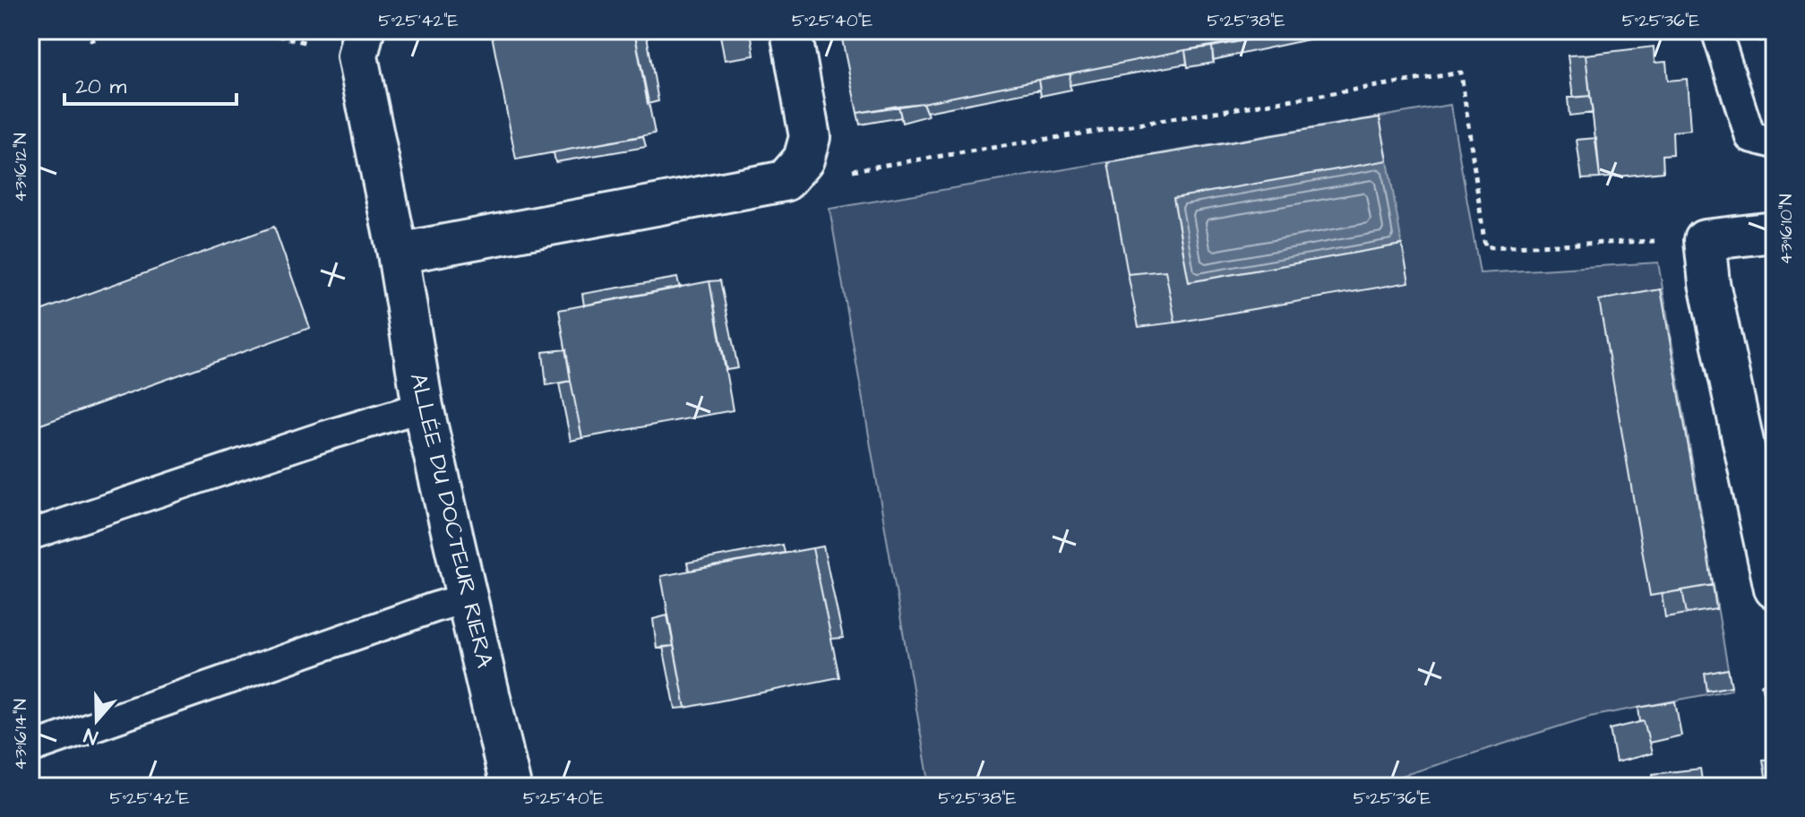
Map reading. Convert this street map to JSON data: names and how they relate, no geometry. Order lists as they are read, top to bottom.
{
  "streets": {
    "street": ["ALLÉE DU DOCTEUR RIERA"]
  },
  "scale_bar": "20 m",
  "north": "bottom",
  "coordinates": [
    "5°25'42\"E",
    "5°25'40\"E",
    "5°25'38\"E",
    "5°25'36\"E",
    "43°16'12\"N",
    "43°16'10\"N",
    "43°16'14\"N"
  ]
}
